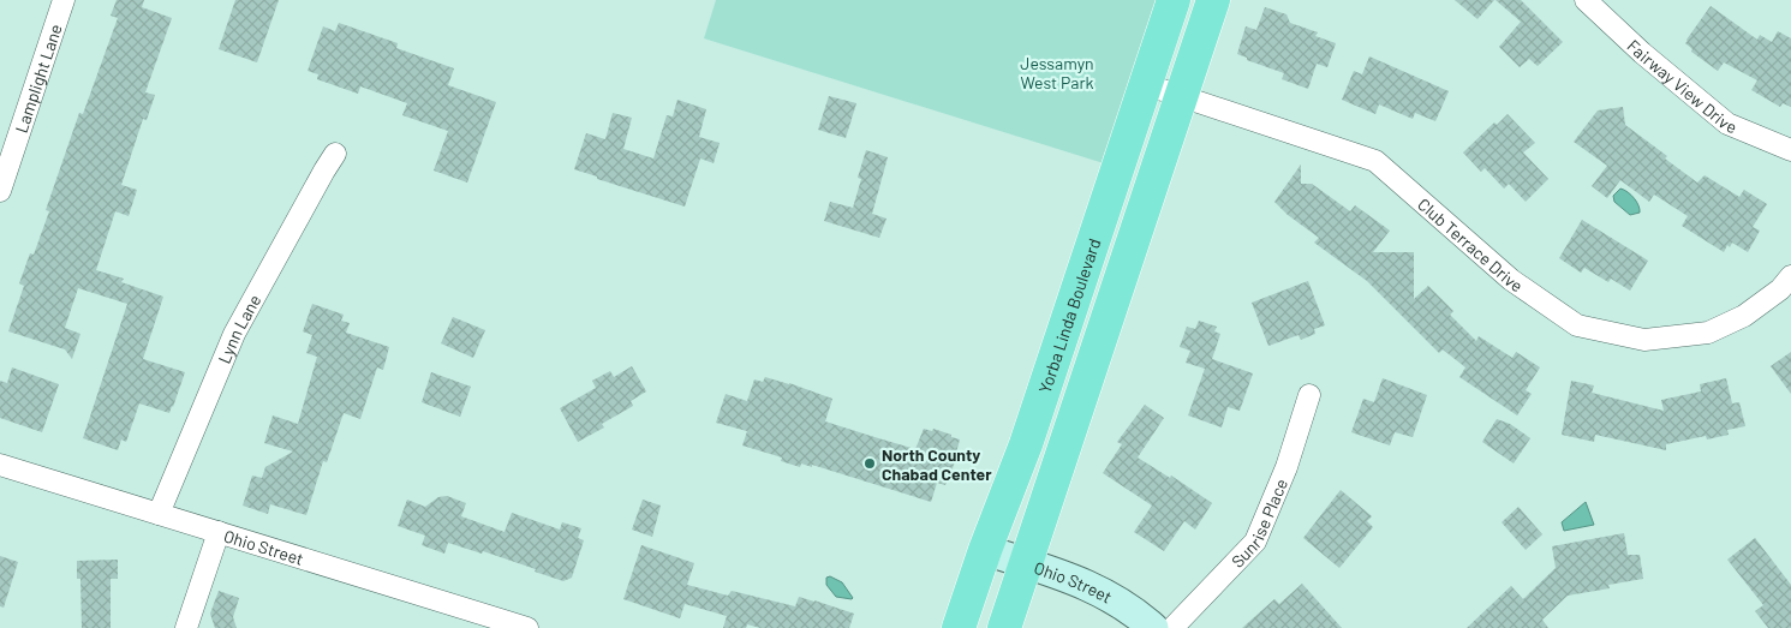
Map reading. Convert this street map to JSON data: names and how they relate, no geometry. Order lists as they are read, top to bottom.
{
  "streets": {
    "main road": ["Yorba Linda Boulevard"],
    "street": [
      "Lamplight Lane",
      "Fairway View Drive",
      "Club Terrace Drive",
      "Lynn Lane",
      "Sunrise Place",
      "Ohio Street"
    ]
  },
  "crossings": [
    ["Club Terrace Drive", "Yorba Linda Boulevard"],
    ["Yorba Linda Boulevard", "Ohio Street"],
    ["Lynn Lane", "Ohio Street"]
  ],
  "parks": ["Jessamyn West Park"],
  "places": ["North County Chabad Center"]
}
